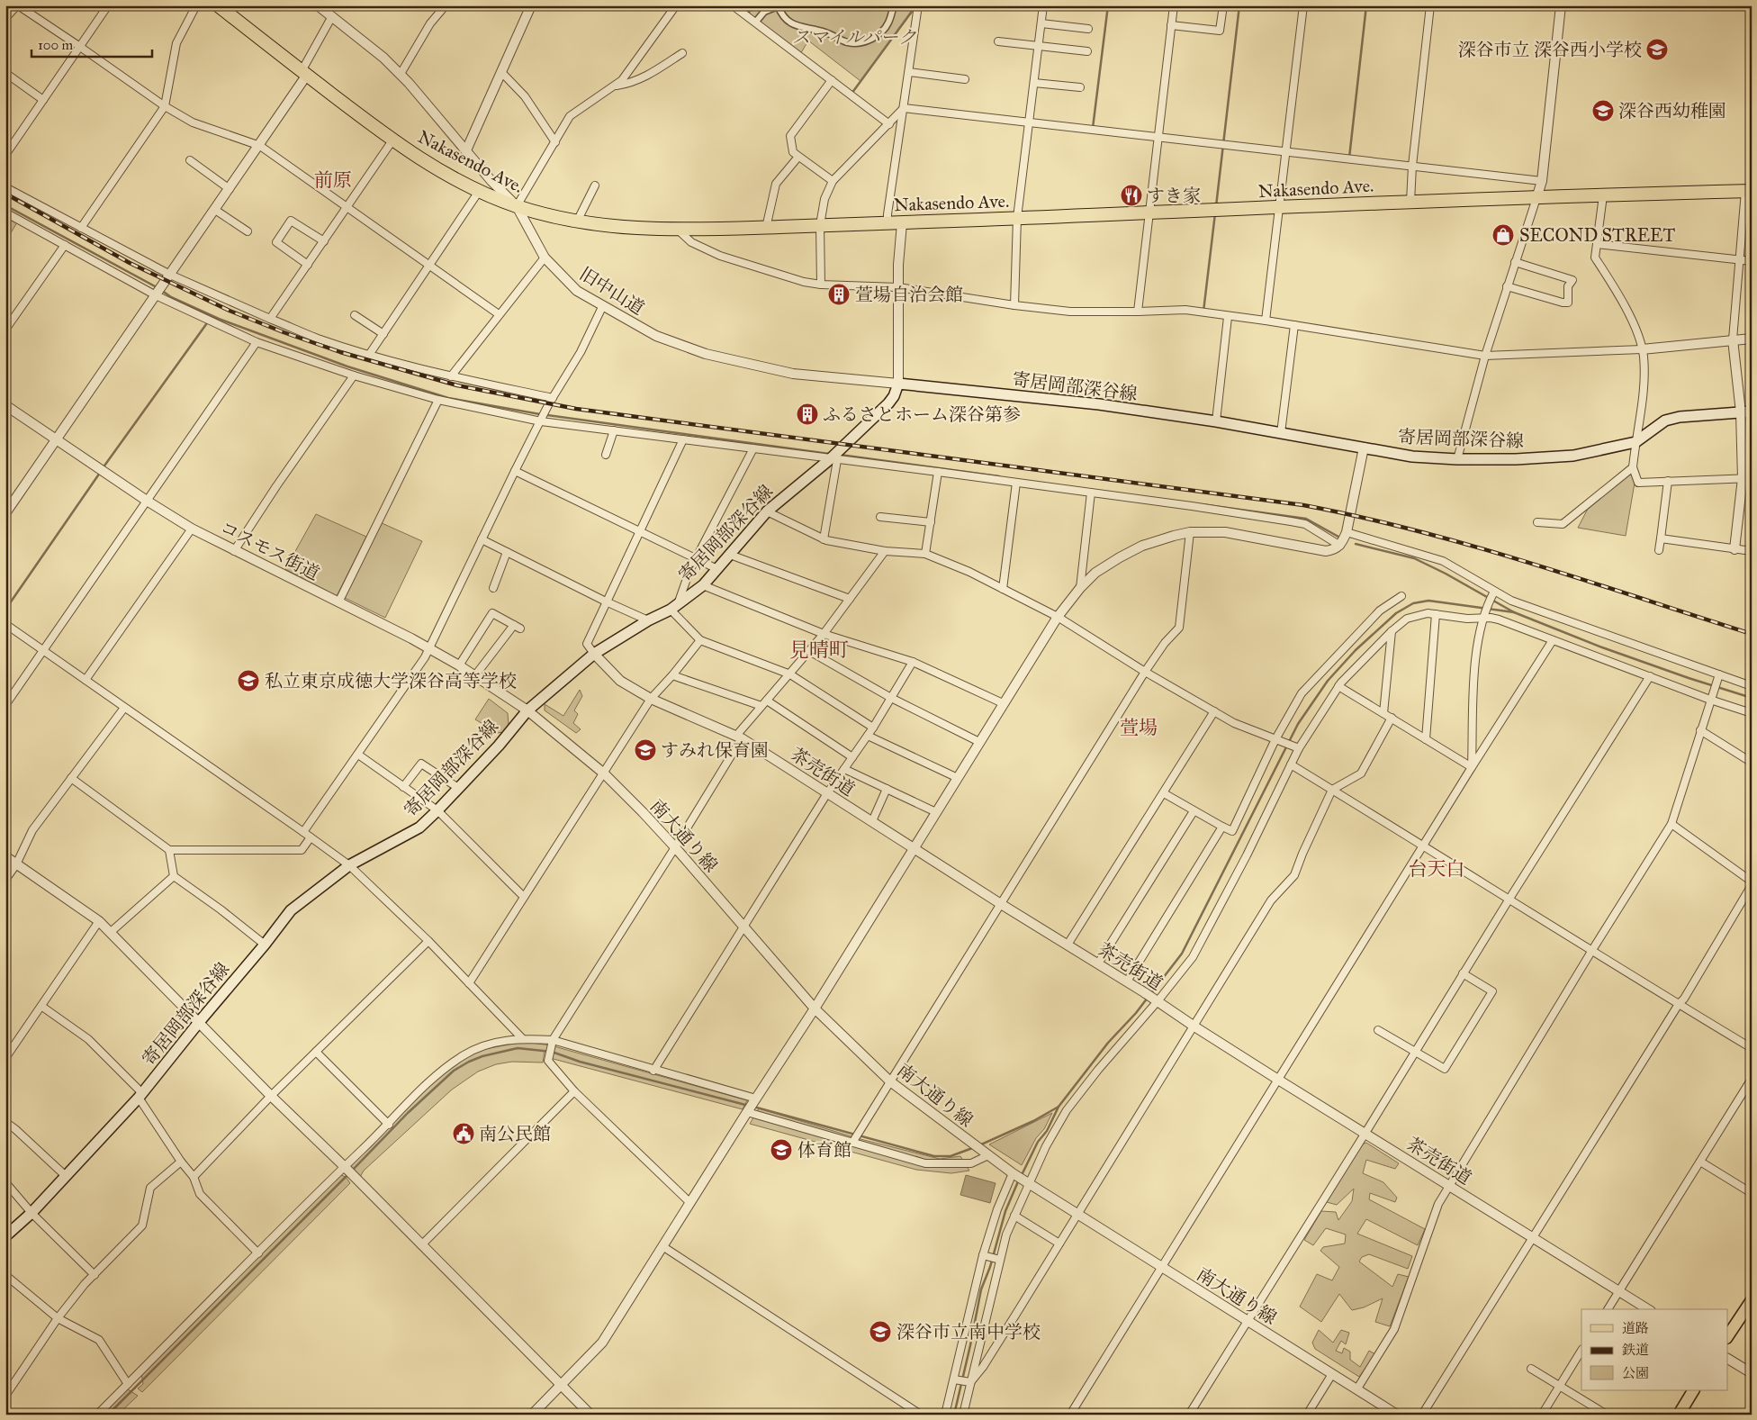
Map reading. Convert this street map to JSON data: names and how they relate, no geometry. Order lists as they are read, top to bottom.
{
  "streets": {
    "highway": ["Nakasendo Ave."],
    "main road": ["寄居岡部深谷線"],
    "street": [
      "旧中山道",
      "コスモス街道",
      "茶売街道",
      "南大通り線"
    ]
  },
  "crossings": [
    ["Nakasendo Ave.", "旧中山道"],
    ["旧中山道", "寄居岡部深谷線"],
    ["寄居岡部深谷線", "コスモス街道"],
    ["寄居岡部深谷線", "茶売街道"],
    ["寄居岡部深谷線", "南大通り線"],
    ["コスモス街道", "南大通り線"]
  ],
  "districts": [
    "前原",
    "見晴町",
    "萱場",
    "台天白"
  ],
  "parks": ["スマイルパーク"],
  "places": {
    "school or university": [
      "深谷市立 深谷西小学校",
      "深谷西幼稚園",
      "私立東京成徳大学深谷高等学校",
      "すみれ保育園",
      "体育館",
      "深谷市立南中学校"
    ],
    "restaurant": ["すき家"],
    "shop": ["SECOND STREET"],
    "building": ["萱場自治会館", "ふるさとホーム深谷第参"],
    "public building": ["南公民館"]
  },
  "legend": ["道路", "鉄道", "公園"],
  "scale_bar": "100 m"
}
